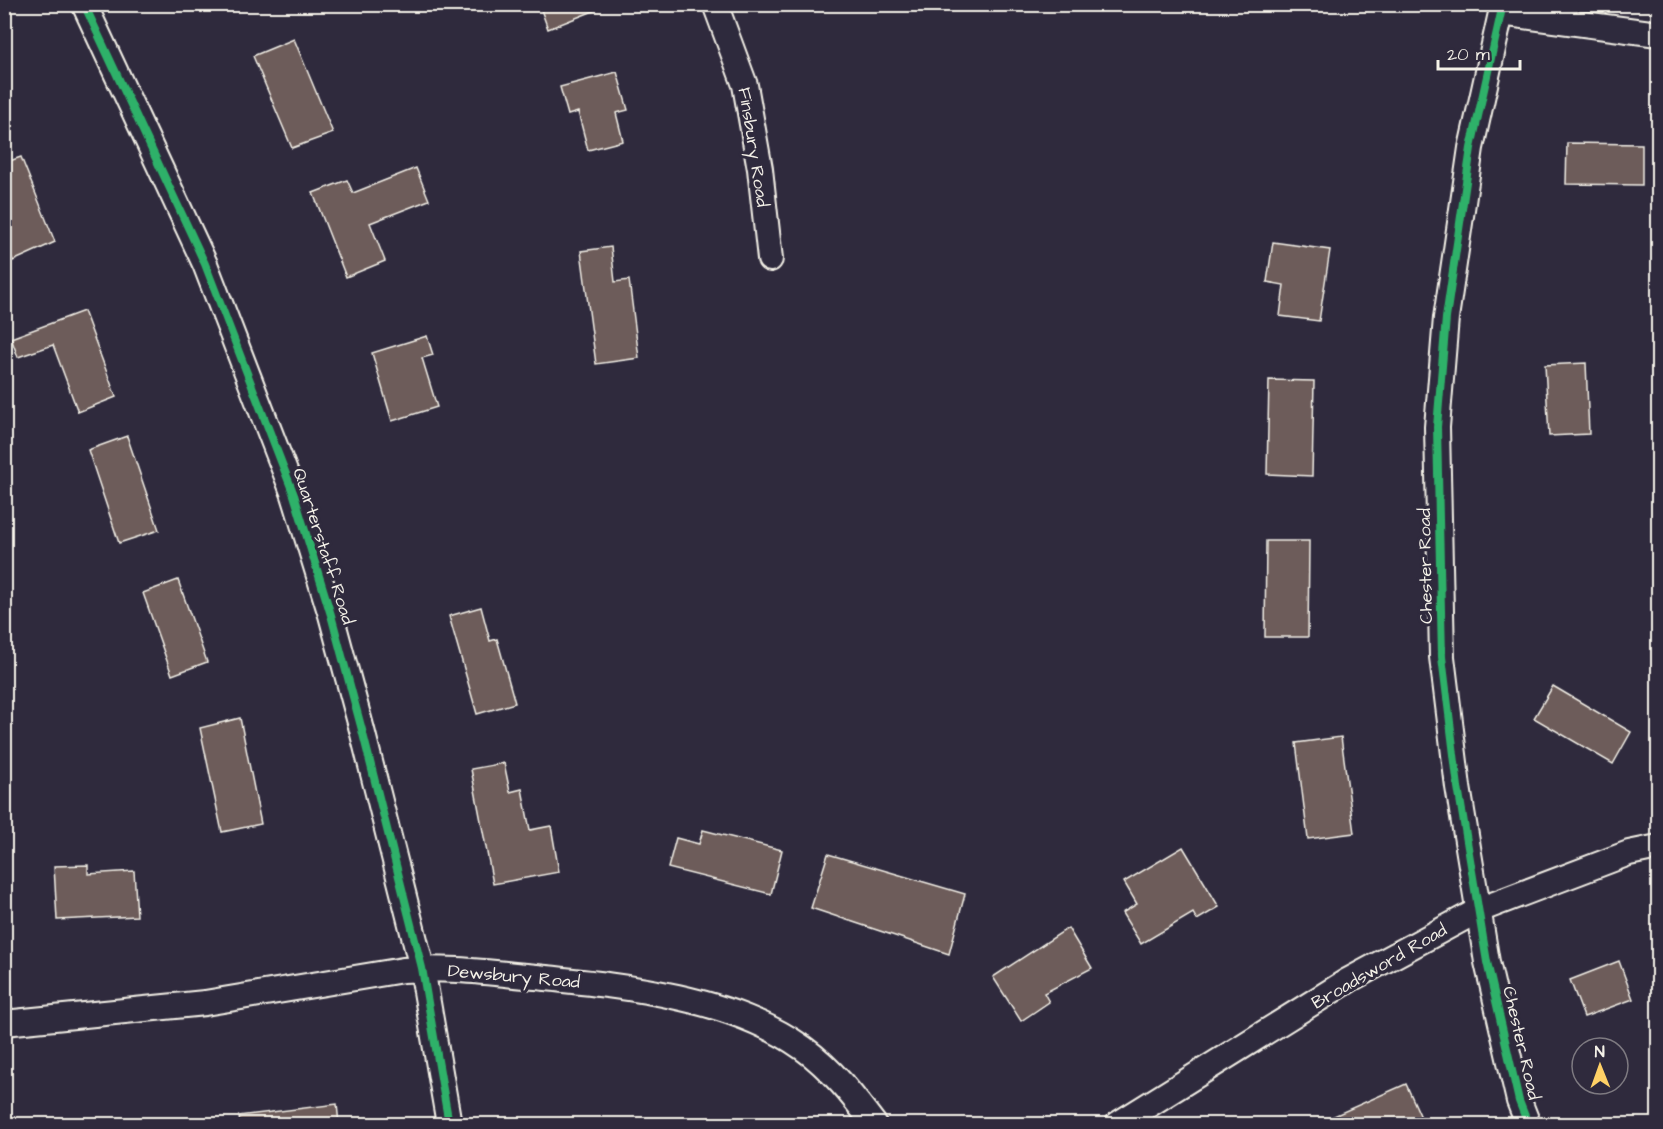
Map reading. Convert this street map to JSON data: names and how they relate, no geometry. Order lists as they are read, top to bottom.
{
  "streets": {
    "street": [
      "Finsbury Road",
      "Quarterstaff Road",
      "Chester Road",
      "Broadsword Road",
      "Dewsbury Road"
    ]
  },
  "crossings": [
    ["Quarterstaff Road", "Dewsbury Road"],
    ["Chester Road", "Broadsword Road"]
  ],
  "scale_bar": "20 m",
  "north": "top"
}
